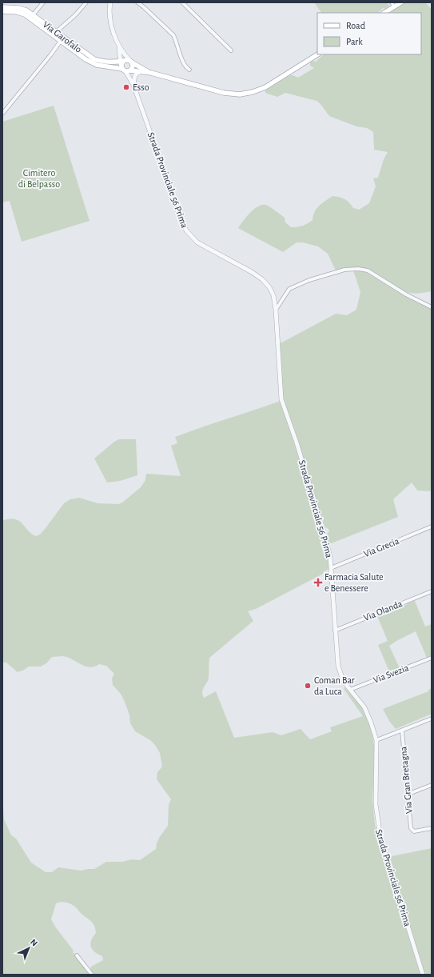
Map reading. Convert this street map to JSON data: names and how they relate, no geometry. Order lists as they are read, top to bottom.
{
  "streets": {
    "main road": ["Via Garofalo"],
    "street": [
      "Strada Provinciale 56 Prima",
      "Via Grecia",
      "Via Olanda",
      "Via Svezia",
      "Via Gran Bretagna"
    ]
  },
  "crossings": [
    ["Via Garofalo", "Strada Provinciale 56 Prima"],
    ["Strada Provinciale 56 Prima", "Via Grecia"],
    ["Strada Provinciale 56 Prima", "Via Olanda"],
    ["Strada Provinciale 56 Prima", "Via Svezia"]
  ],
  "parks": ["Cimitero di Belpasso"],
  "places": {
    "other": ["Esso", "Coman Bar da Luca"],
    "health": ["Farmacia Salute e Benessere"]
  },
  "legend": ["Road", "Park"],
  "north": "top right"
}
